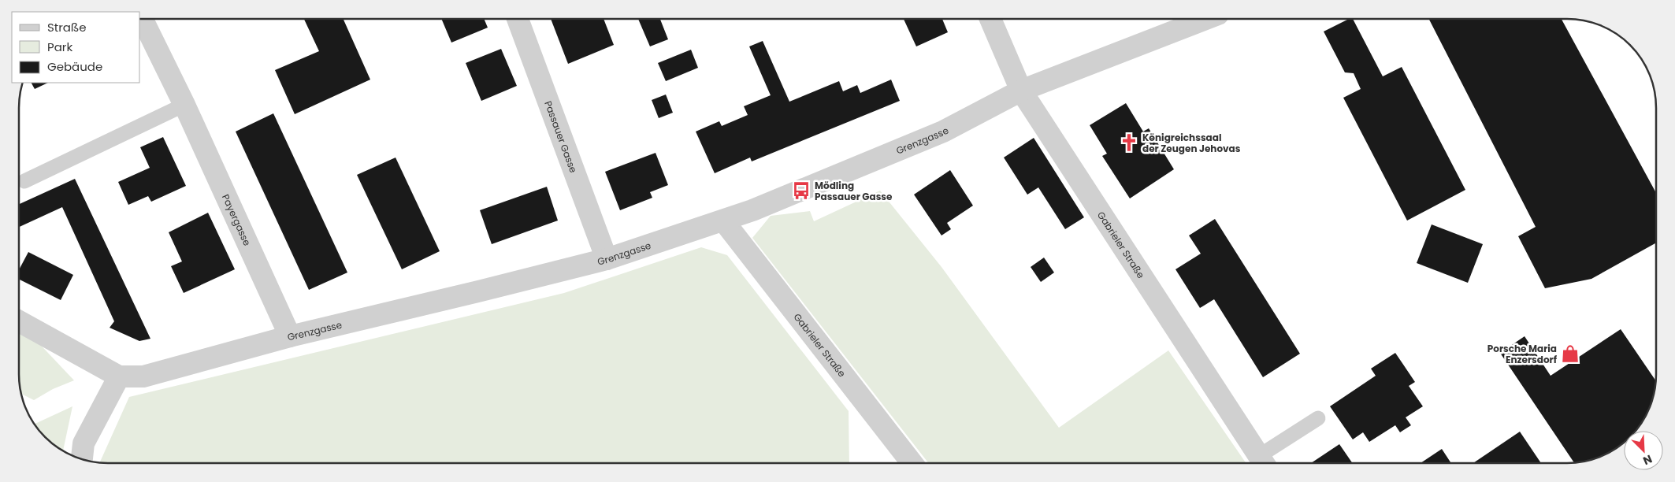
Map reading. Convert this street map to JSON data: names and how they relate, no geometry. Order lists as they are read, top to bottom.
{
  "streets": {
    "street": [
      "Passauer Gasse",
      "Grenzgasse",
      "Payergasse",
      "Gabrieler Straße"
    ]
  },
  "crossings": [
    ["Passauer Gasse", "Grenzgasse"],
    ["Grenzgasse", "Payergasse"],
    ["Grenzgasse", "Gabrieler Straße"]
  ],
  "places": {
    "church": ["Königreichssaal der Zeugen Jehovas"],
    "bus stop": ["Mödling Passauer Gasse"],
    "shop": ["Porsche Maria Enzersdorf"]
  },
  "legend": ["Straße", "Park", "Gebäude"],
  "north": "bottom right"
}
